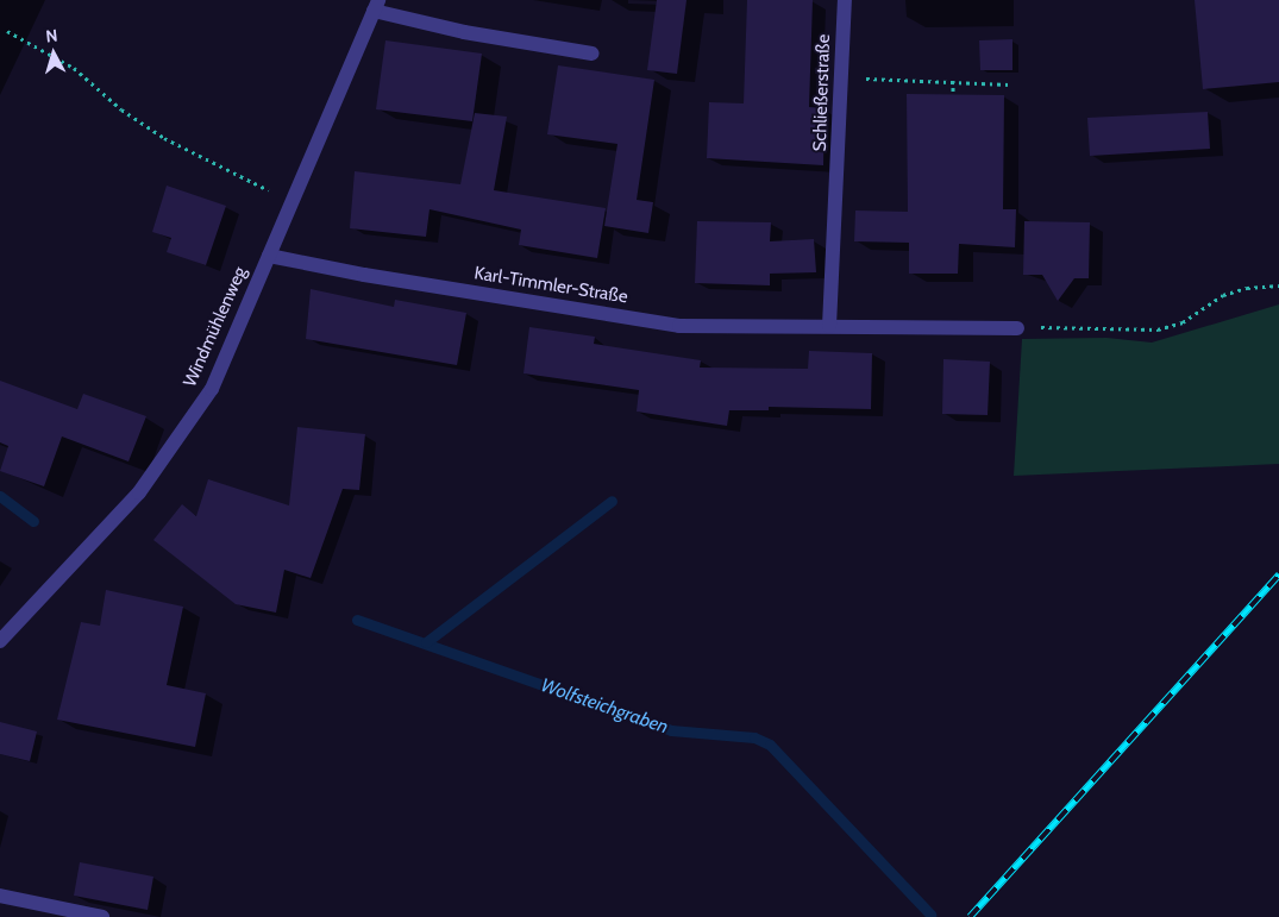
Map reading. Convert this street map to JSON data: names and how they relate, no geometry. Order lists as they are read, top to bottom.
{
  "streets": {
    "street": ["Schließerstraße", "Karl-Timmler-Straße", "Windmühlenweg"]
  },
  "crossings": [
    ["Schließerstraße", "Karl-Timmler-Straße"],
    ["Karl-Timmler-Straße", "Windmühlenweg"]
  ],
  "water": ["Wolfsteichgraben"],
  "north": "top"
}
